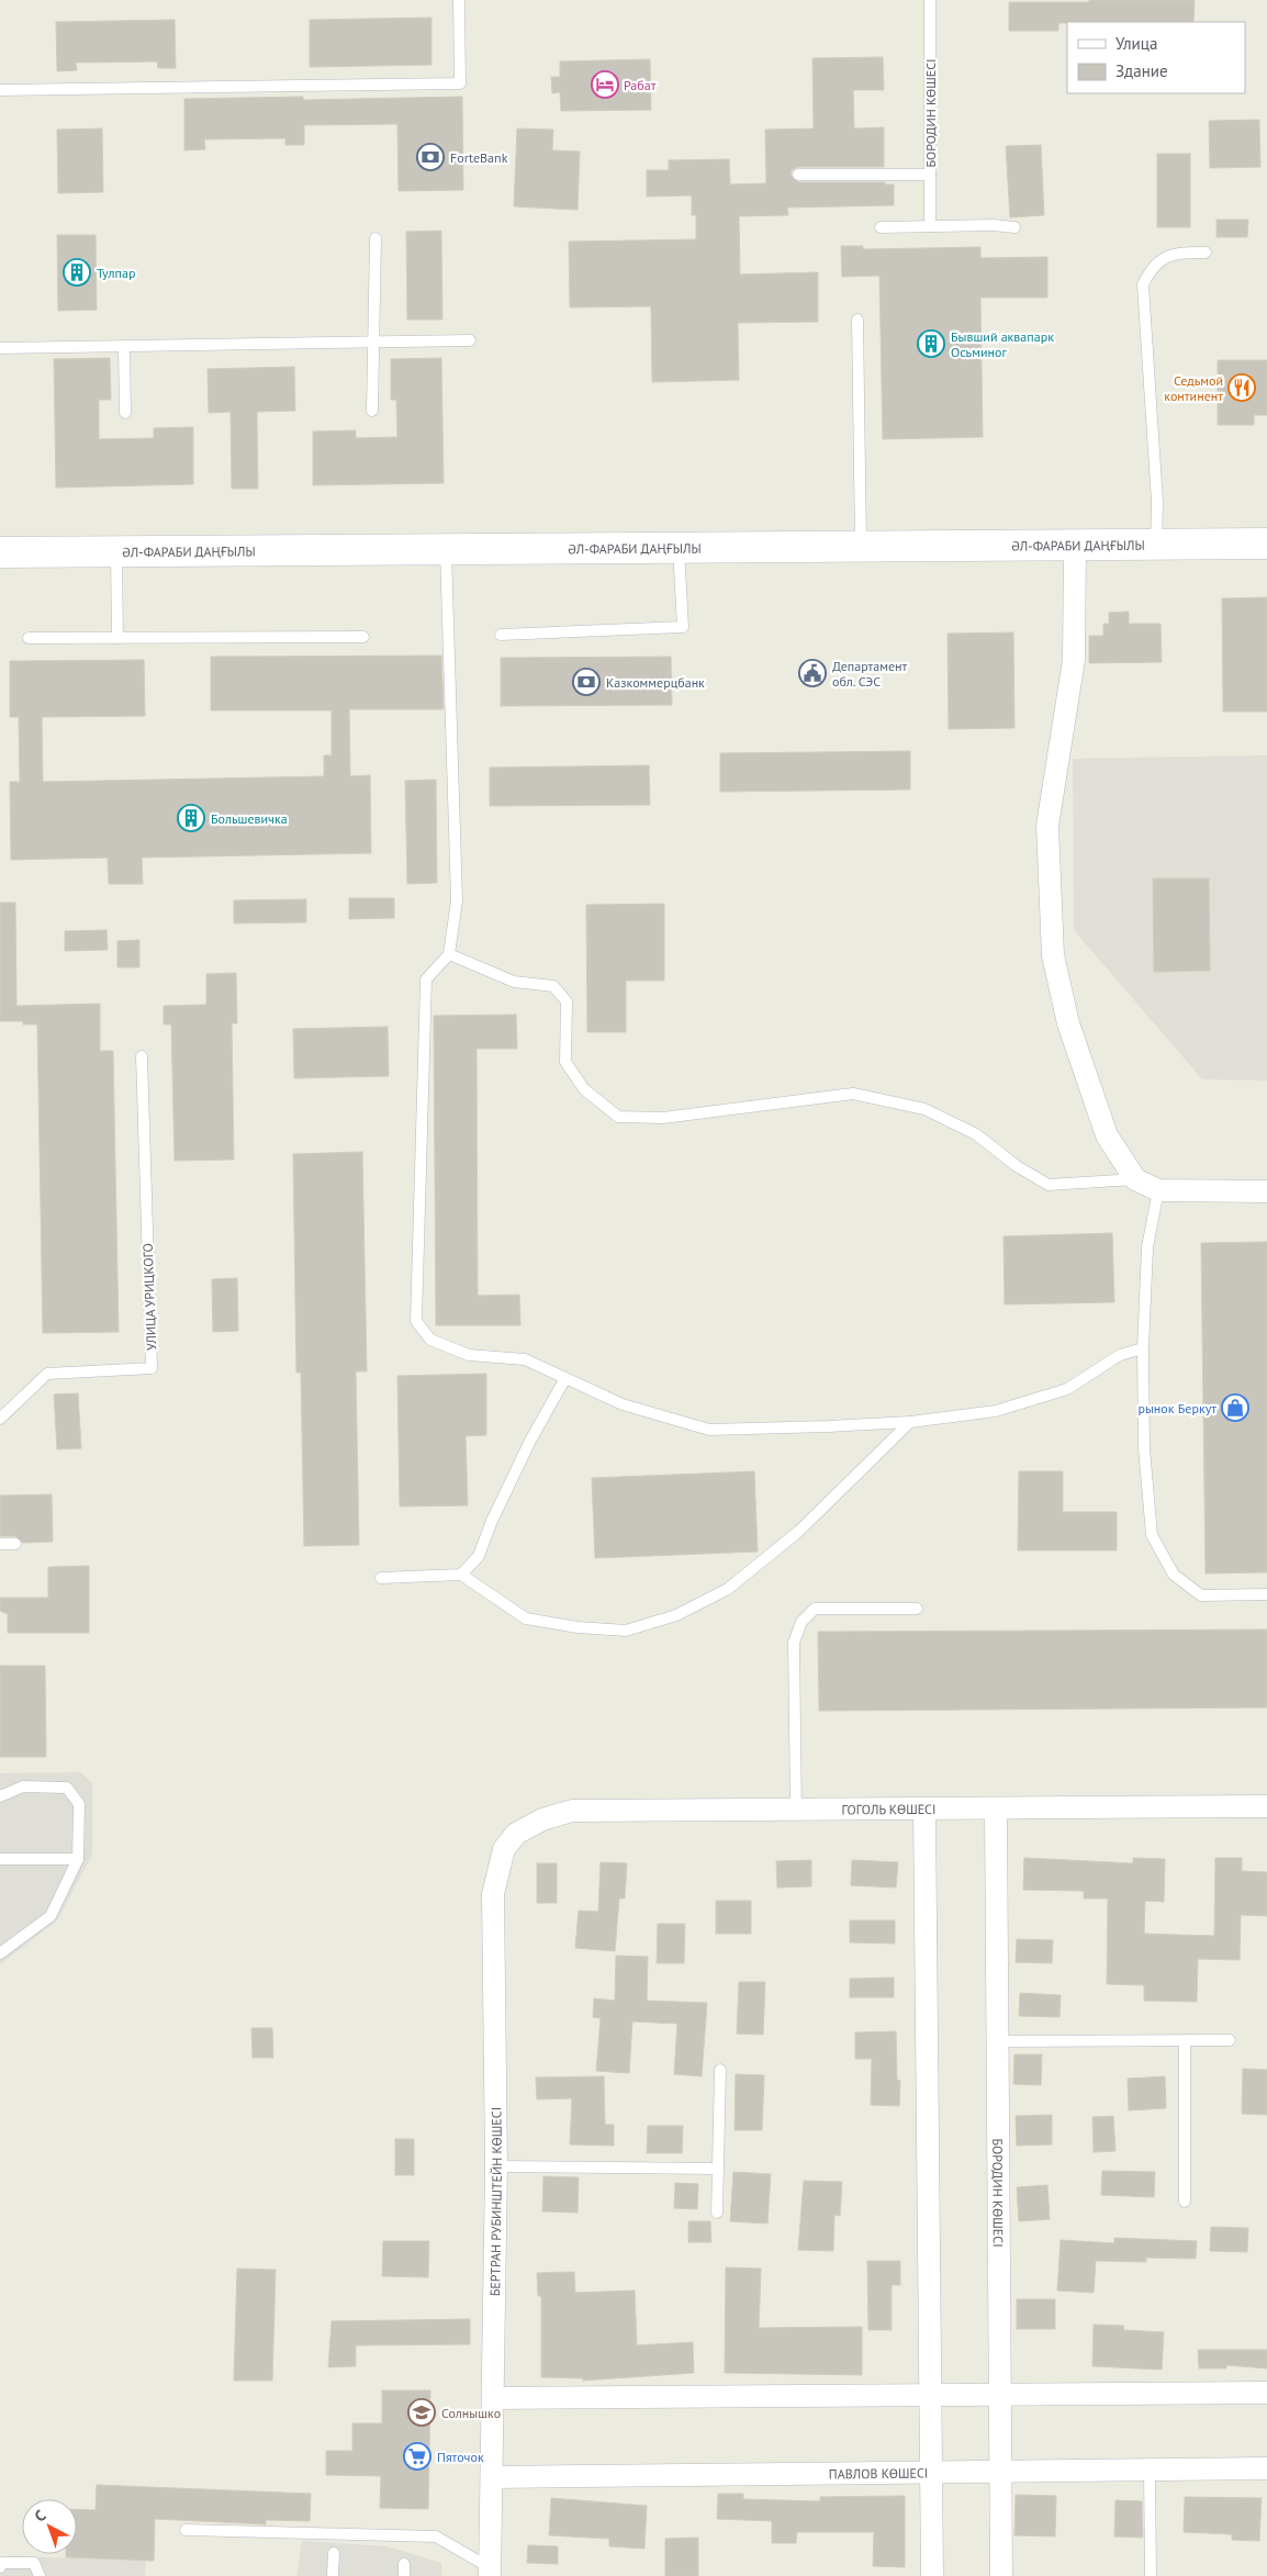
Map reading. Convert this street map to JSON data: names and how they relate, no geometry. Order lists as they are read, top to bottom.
{
  "streets": {
    "main road": ["ӘЛ-ФАРАБИ ДАҢҒЫЛЫ"],
    "street": [
      "БОРОДИН КӨШЕСІ",
      "ГОГОЛЬ КӨШЕСІ",
      "БЕРТРАН РУБИНШТЕЙН КӨШЕСІ",
      "ПАВЛОВ КӨШЕСІ"
    ],
    "lane": ["УЛИЦА УРИЦКОГО"]
  },
  "crossings": [
    ["БОРОДИН КӨШЕСІ", "ГОГОЛЬ КӨШЕСІ"],
    ["БОРОДИН КӨШЕСІ", "ПАВЛОВ КӨШЕСІ"],
    ["ГОГОЛЬ КӨШЕСІ", "БЕРТРАН РУБИНШТЕЙН КӨШЕСІ"],
    ["БЕРТРАН РУБИНШТЕЙН КӨШЕСІ", "ПАВЛОВ КӨШЕСІ"]
  ],
  "places": {
    "hotel": ["Рабат"],
    "bank": ["ForteBank", "Казкоммерцбанк"],
    "building": ["Тулпар", "Бывший аквапарк Осьминог", "Большевичка"],
    "restaurant": ["Седьмой континент"],
    "public building": ["Департамент обл. СЭС"],
    "shop": ["рынок Беркут"],
    "school or university": ["Солнышко"],
    "supermarket": ["Пяточок"]
  },
  "legend": ["Улица", "Здание"],
  "north": "top left"
}
